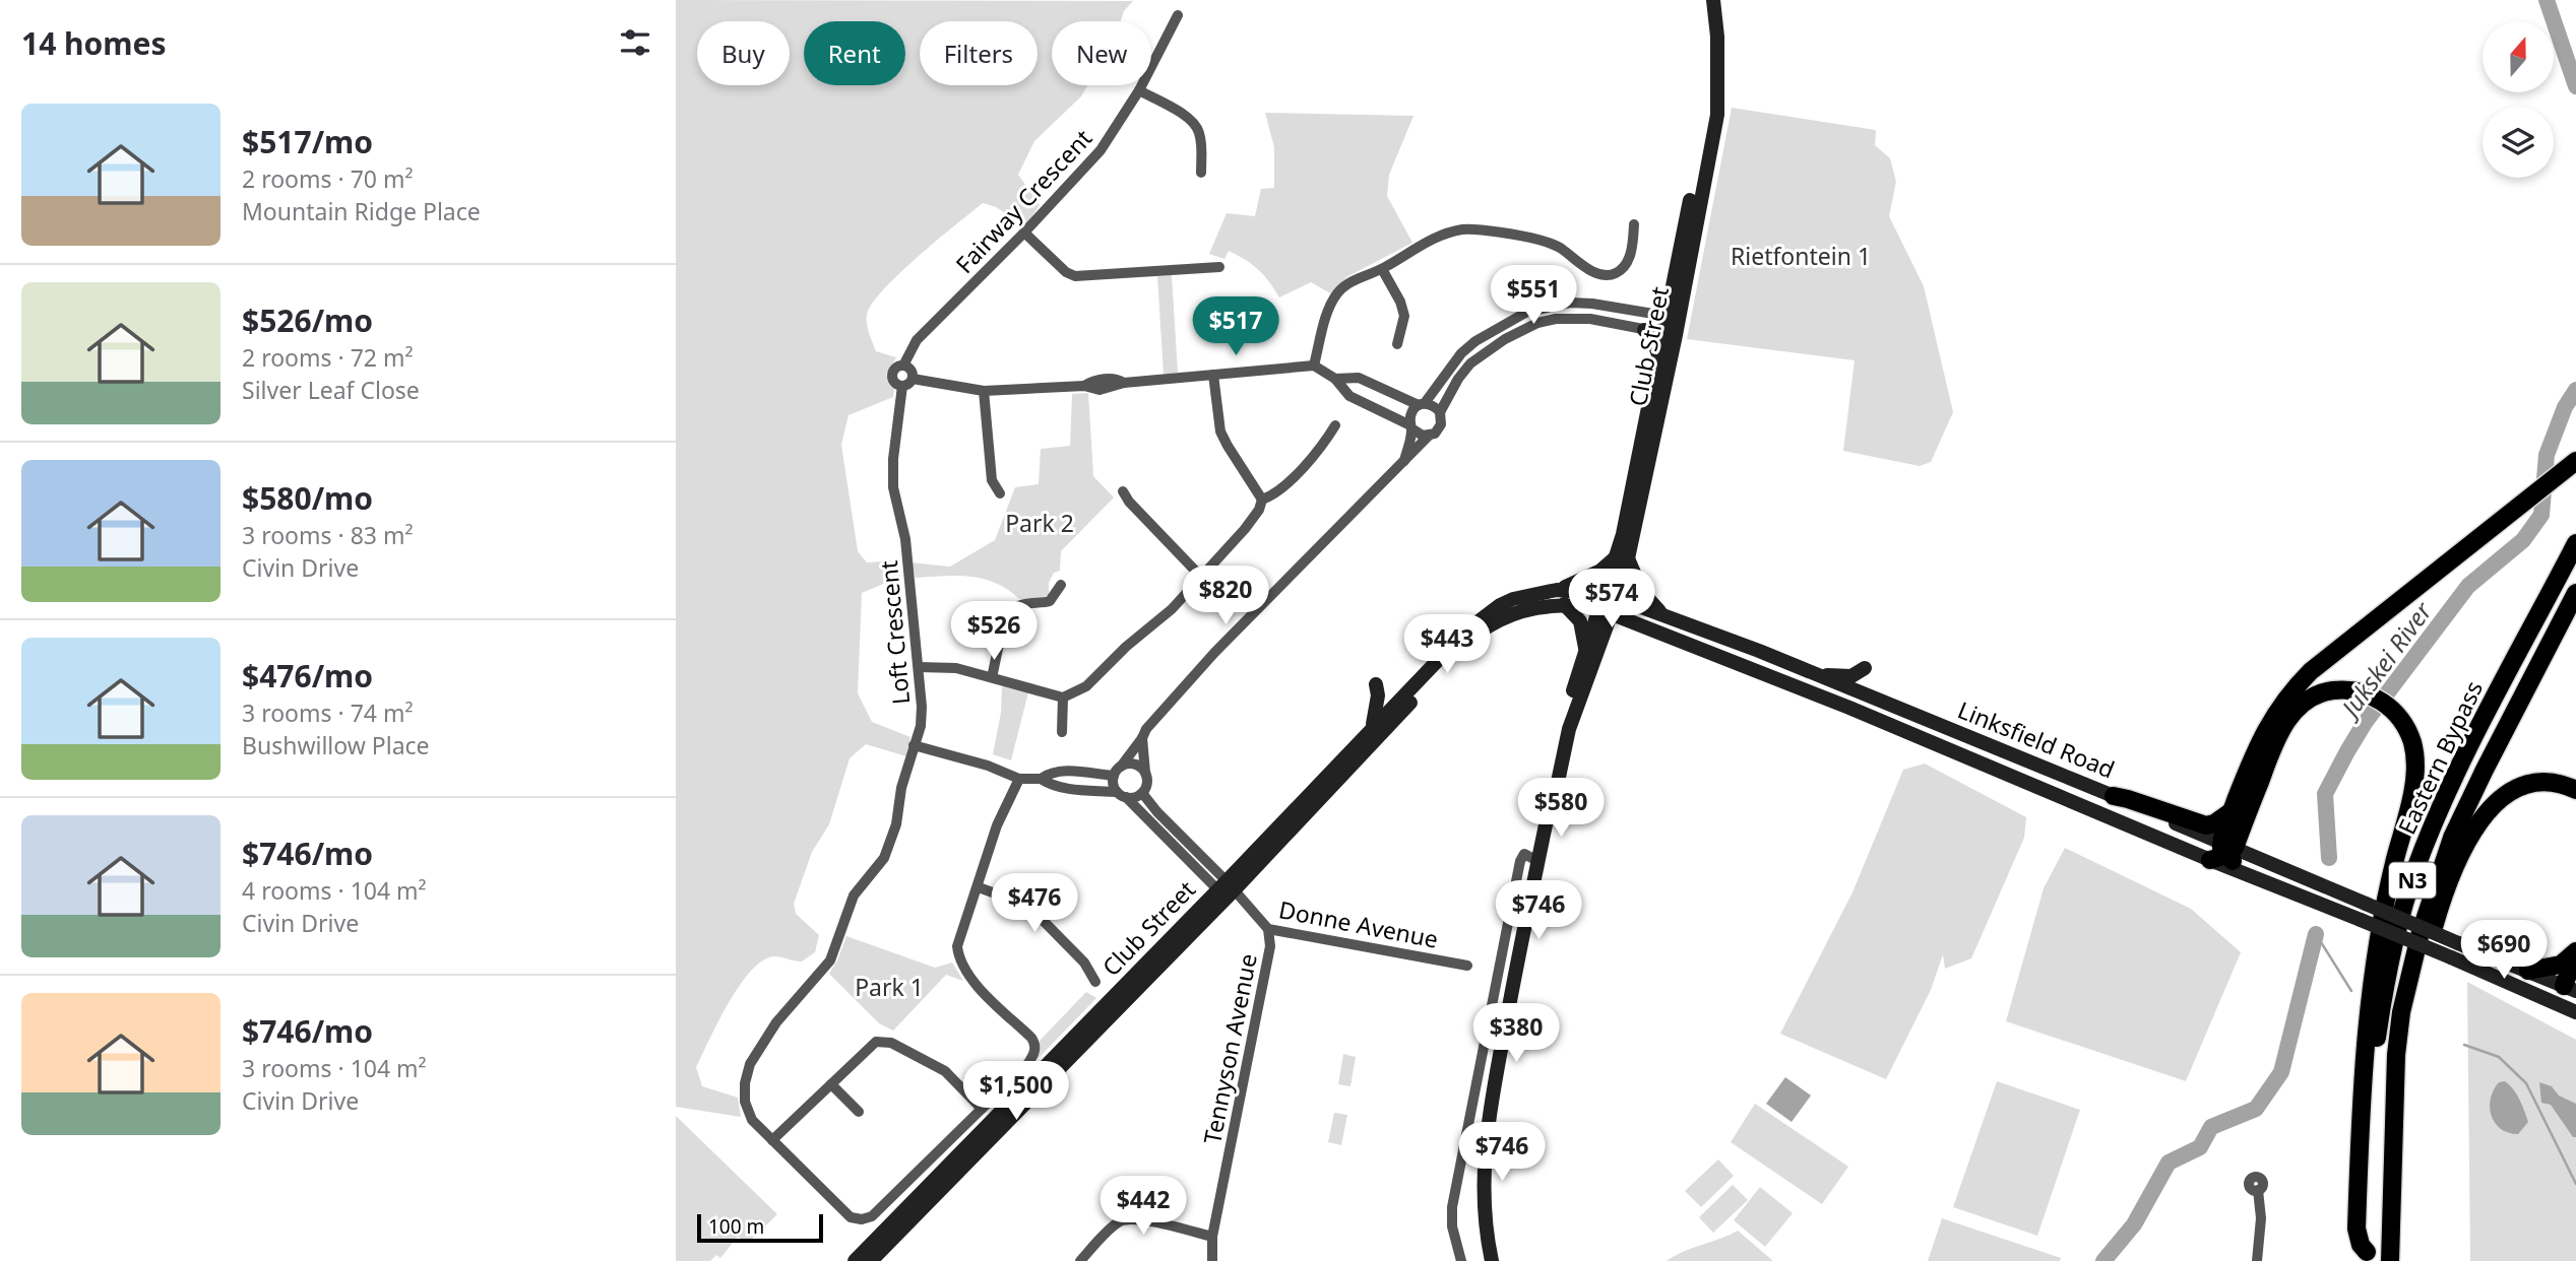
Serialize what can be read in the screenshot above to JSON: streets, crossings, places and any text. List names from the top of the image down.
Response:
{
  "streets": {
    "highway": ["Eastern Bypass", "N3"],
    "main road": ["Club Street", "Linksfield Road"],
    "street": [
      "Fairway Crescent",
      "Loft Crescent",
      "Donne Avenue",
      "Tennyson Avenue"
    ]
  },
  "crossings": [
    ["Fairway Crescent", "Loft Crescent"],
    ["Club Street", "Linksfield Road"],
    ["Club Street", "Donne Avenue"],
    ["Donne Avenue", "Tennyson Avenue"]
  ],
  "water": ["Jukskei River"],
  "parks": ["Rietfontein 1", "Park 2", "Park 1"],
  "scale_bar": "100 m",
  "north": "top",
  "page": {
    "heading": "14 homes",
    "chip": [
      "Buy",
      "Rent",
      "Filters",
      "New"
    ],
    "list": [
      {
        "name": "$517/mo",
        "note": "2 rooms · 70 m² · Mountain Ridge Place"
      },
      {
        "name": "$526/mo",
        "note": "2 rooms · 72 m² · Silver Leaf Close"
      },
      {
        "name": "$580/mo",
        "note": "3 rooms · 83 m² · Civin Drive"
      },
      {
        "name": "$476/mo",
        "note": "3 rooms · 74 m² · Bushwillow Place"
      },
      {
        "name": "$746/mo",
        "note": "4 rooms · 104 m² · Civin Drive"
      },
      {
        "name": "$746/mo",
        "note": "3 rooms · 104 m² · Civin Drive"
      }
    ],
    "price": [
      "$551",
      "$517",
      "$820",
      "$574",
      "$526",
      "$443",
      "$580",
      "$476",
      "$746",
      "$690",
      "$380",
      "$1,500",
      "$746",
      "$442"
    ],
    "scale": "100 m"
  }
}
